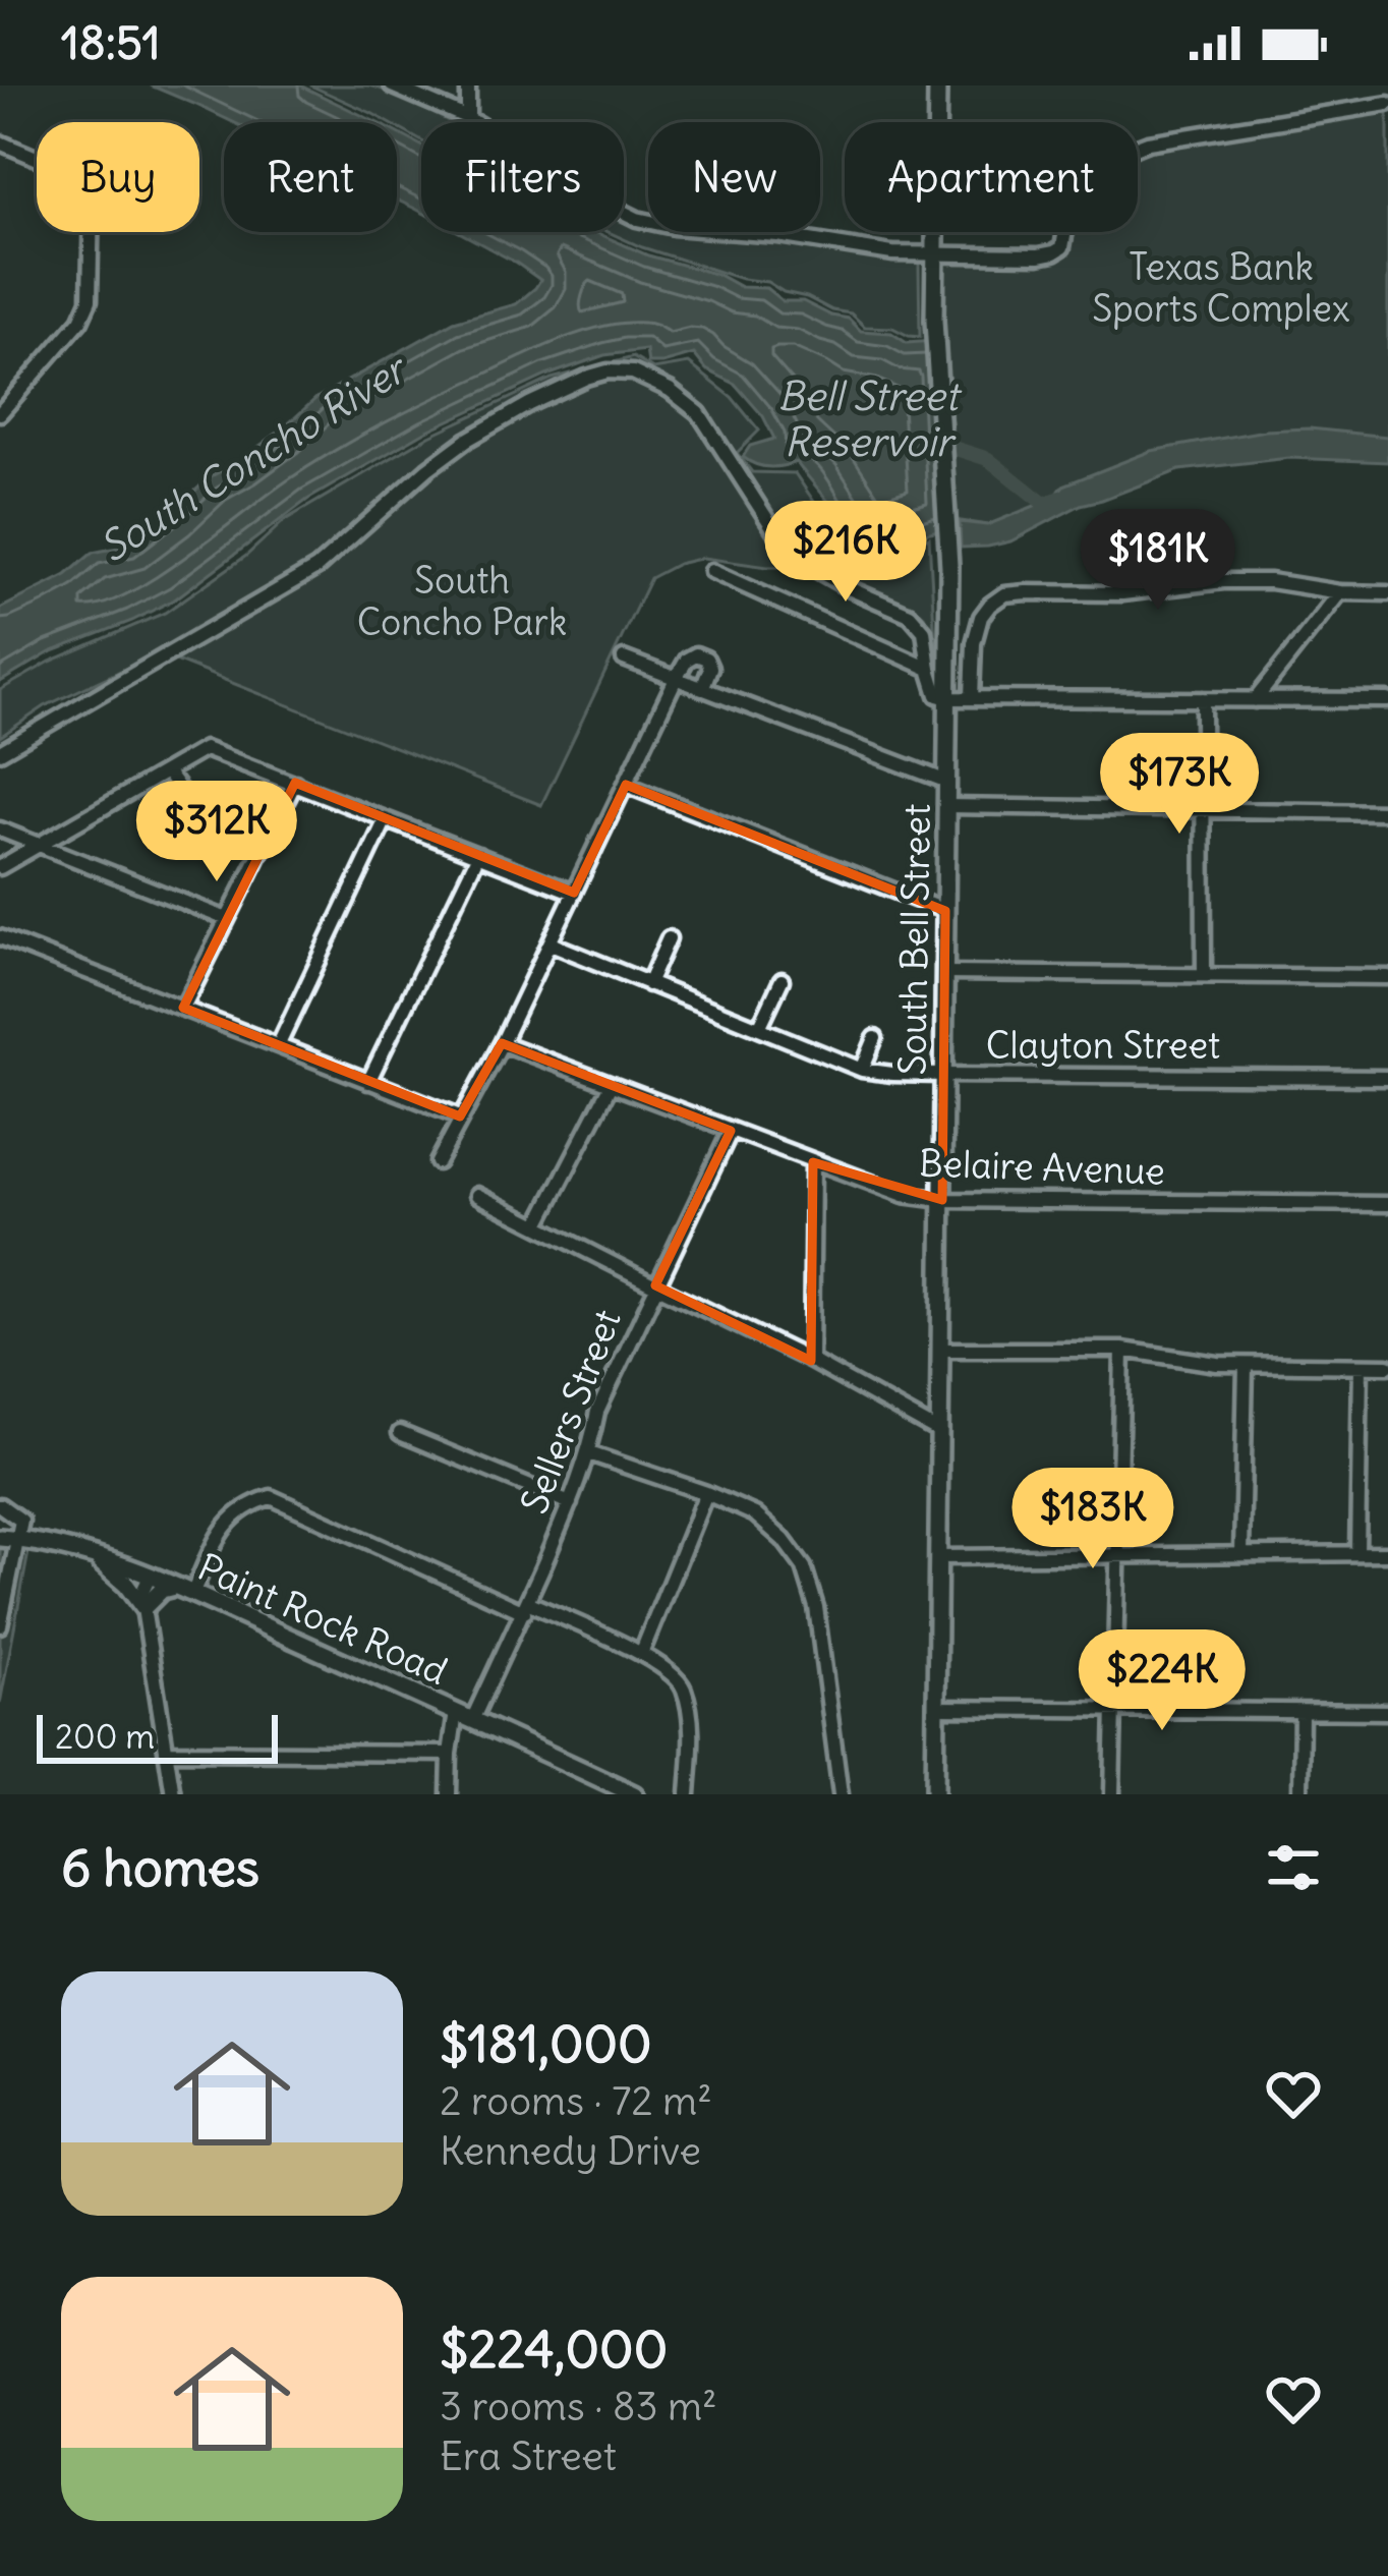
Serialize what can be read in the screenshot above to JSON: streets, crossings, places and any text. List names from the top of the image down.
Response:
{
  "streets": {
    "main road": ["South Bell Street", "Paint Rock Road"],
    "street": ["Clayton Street", "Belaire Avenue", "Sellers Street"]
  },
  "crossings": [
    ["South Bell Street", "Clayton Street"],
    ["South Bell Street", "Belaire Avenue"],
    ["Belaire Avenue", "Sellers Street"],
    ["Sellers Street", "Paint Rock Road"]
  ],
  "water": ["Bell Street Reservoir", "South Concho River"],
  "parks": ["Texas Bank Sports Complex", "South Concho Park"],
  "scale_bar": "200 m",
  "page": {
    "status": "18:51",
    "chip": [
      "Buy",
      "Rent",
      "Filters",
      "New",
      "Apartment"
    ],
    "price": [
      "$216K",
      "$181K",
      "$173K",
      "$312K",
      "$183K",
      "$224K"
    ],
    "scale": "200 m",
    "heading": "6 homes",
    "list": [
      {
        "name": "$181,000",
        "note": "2 rooms · 72 m² · Kennedy Drive"
      },
      {
        "name": "$224,000",
        "note": "3 rooms · 83 m² · Era Street"
      }
    ]
  }
}
